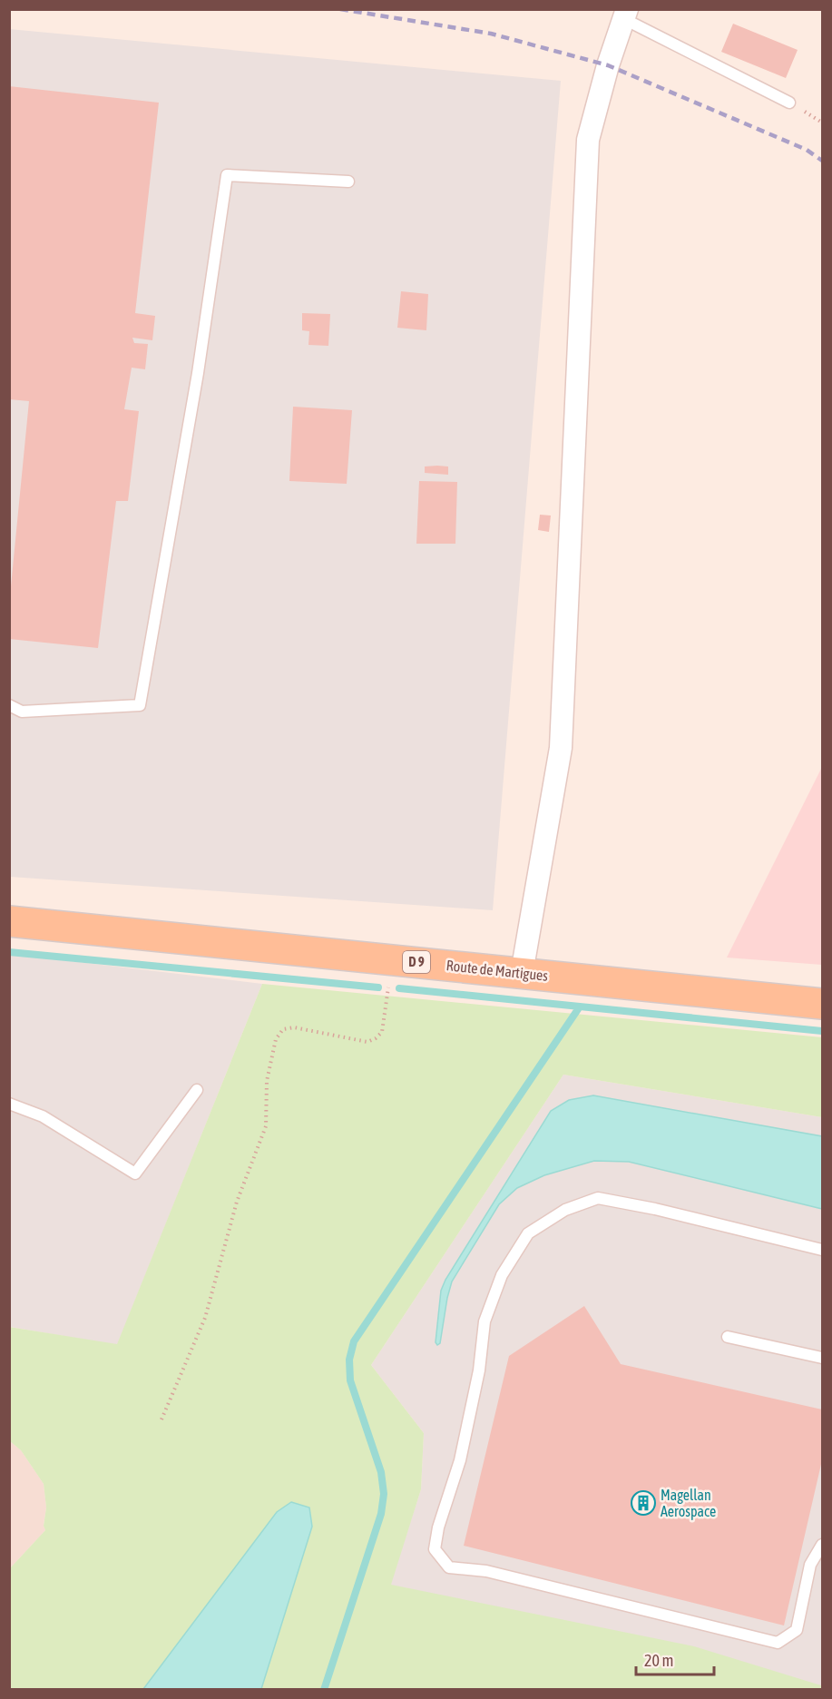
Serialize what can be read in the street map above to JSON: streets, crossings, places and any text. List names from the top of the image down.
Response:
{
  "streets": {
    "main road": ["D 9", "Route de Martigues"]
  },
  "places": {
    "building": ["Magellan Aerospace"]
  },
  "scale_bar": "20 m"
}
